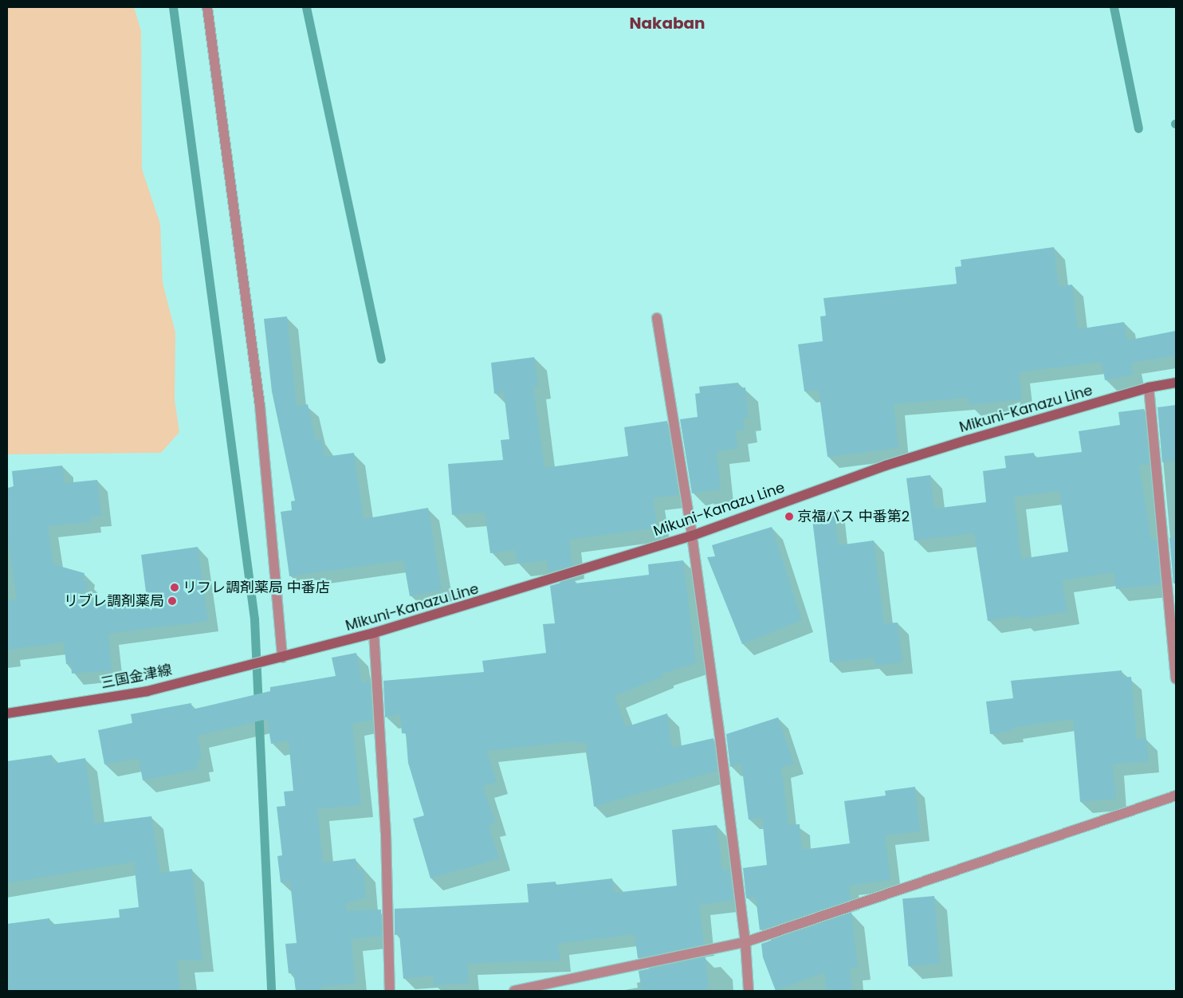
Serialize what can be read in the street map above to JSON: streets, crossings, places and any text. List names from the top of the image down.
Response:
{
  "streets": {
    "main road": ["Mikuni-Kanazu Line", "三国金津線"]
  },
  "crossings": [
    ["Mikuni-Kanazu Line", "三国金津線"]
  ],
  "districts": ["Nakaban"],
  "places": ["京福バス 中番第2", "リフレ調剤薬局 中番店", "リブレ調剤薬局"]
}
